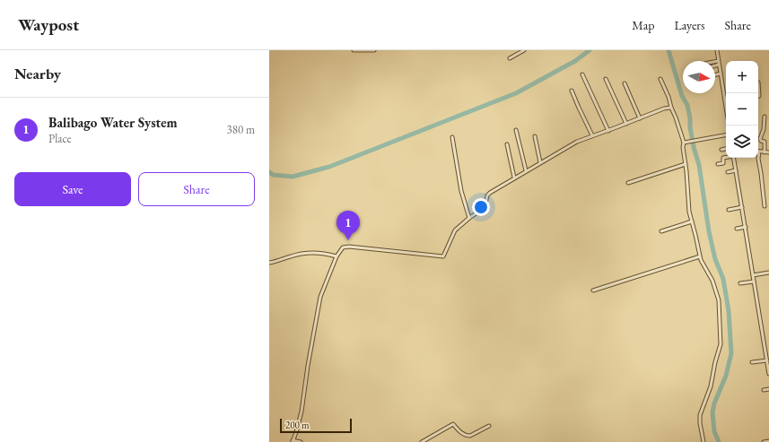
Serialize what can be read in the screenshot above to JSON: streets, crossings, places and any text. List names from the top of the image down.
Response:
{
  "scale_bar": "200 m",
  "north": "right",
  "page": {
    "header": "Waypost",
    "nav": ["Map", "Layers", "Share"],
    "heading": "Nearby",
    "map_buttons": ["+", "−"],
    "list": [
      {
        "mark": "1",
        "name": "Balibago Water System",
        "note": "Place",
        "value": "380 m"
      }
    ],
    "buttons": ["Save", "Share"],
    "pins": "1",
    "scale": "200 m"
  }
}
